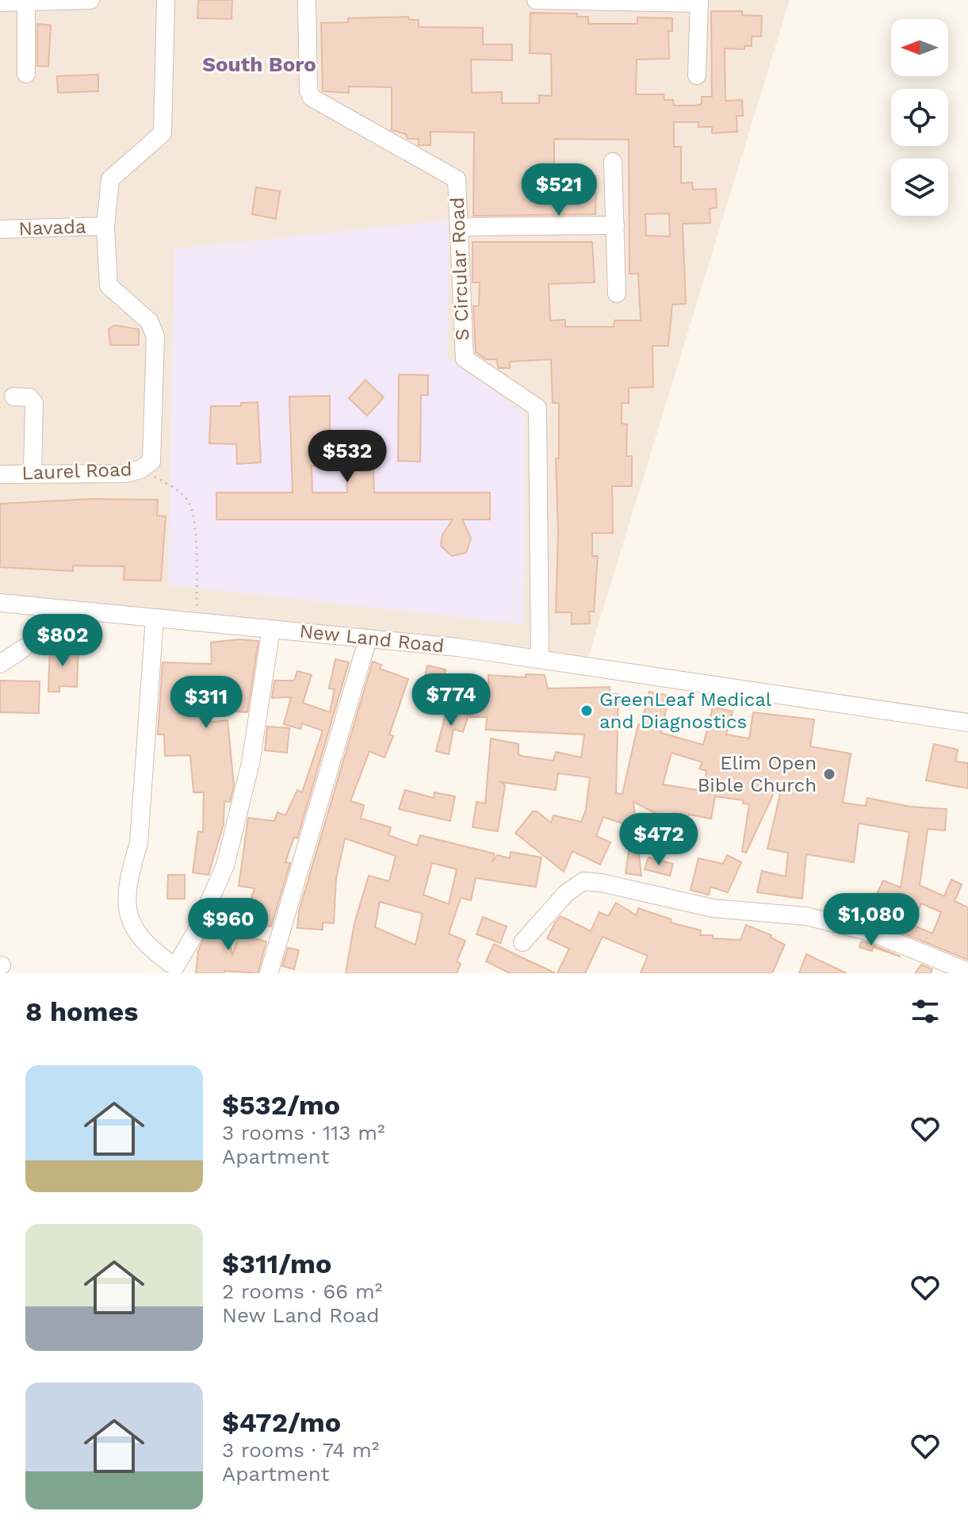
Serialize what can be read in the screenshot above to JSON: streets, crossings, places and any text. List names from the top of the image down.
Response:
{
  "streets": {
    "street": [
      "Navada",
      "S Circular Road",
      "Laurel Road",
      "New Land Road"
    ]
  },
  "crossings": [
    ["S Circular Road", "New Land Road"]
  ],
  "districts": ["South Boro"],
  "places": ["GreenLeaf Medical and Diagnostics", "Elim Open Bible Church"],
  "north": "left",
  "page": {
    "price": [
      "$521",
      "$532",
      "$802",
      "$774",
      "$311",
      "$472",
      "$1,080",
      "$960"
    ],
    "heading": "8 homes",
    "list": [
      {
        "name": "$532/mo",
        "note": "3 rooms · 113 m² · Apartment"
      },
      {
        "name": "$311/mo",
        "note": "2 rooms · 66 m² · New Land Road"
      },
      {
        "name": "$472/mo",
        "note": "3 rooms · 74 m² · Apartment"
      }
    ]
  }
}
